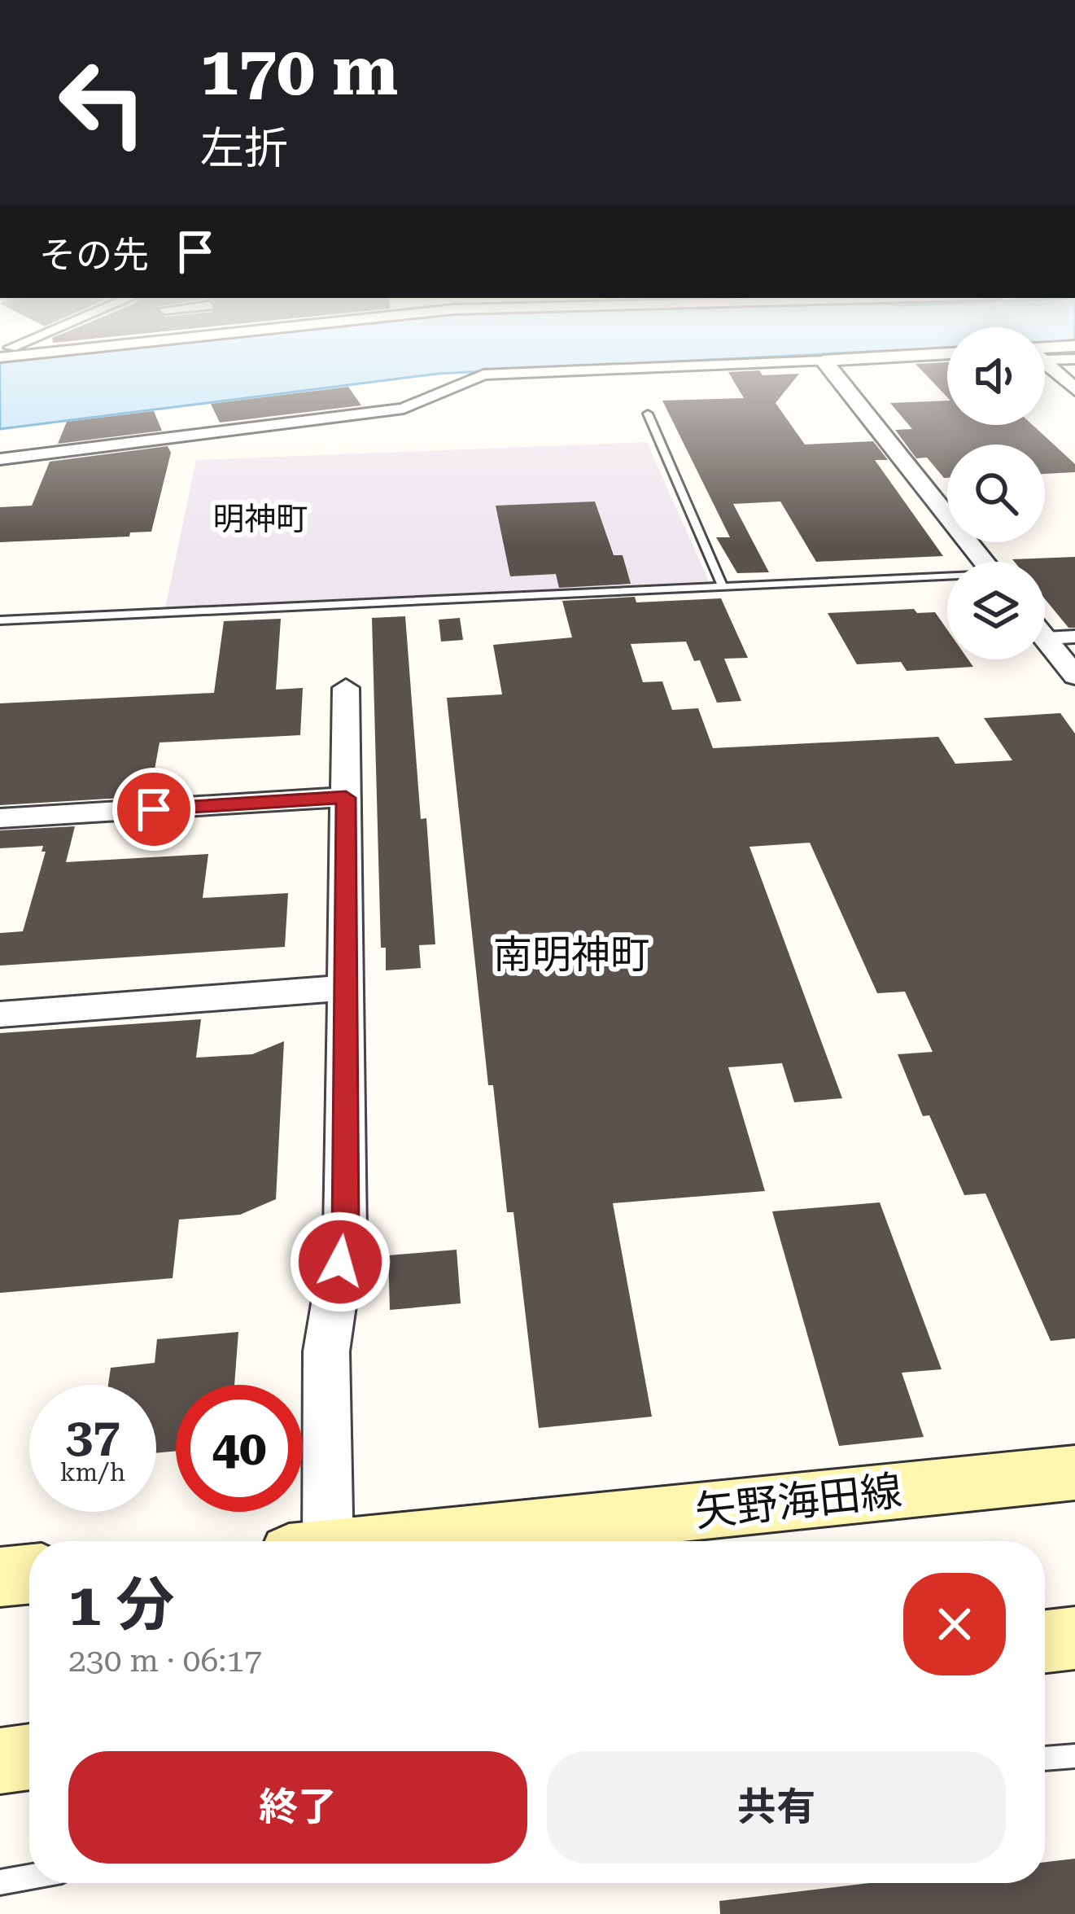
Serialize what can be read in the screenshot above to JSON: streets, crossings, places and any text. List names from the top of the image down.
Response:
{
  "streets": {
    "main road": ["矢野海田線"]
  },
  "districts": ["明神町", "南明神町"],
  "page": {
    "turn": ["170 m", "左折"],
    "then": "その先",
    "speed": "37 km/h",
    "limit": "40",
    "heading": ["1 分", "230 m · 06:17"],
    "buttons": ["終了", "共有"]
  }
}
